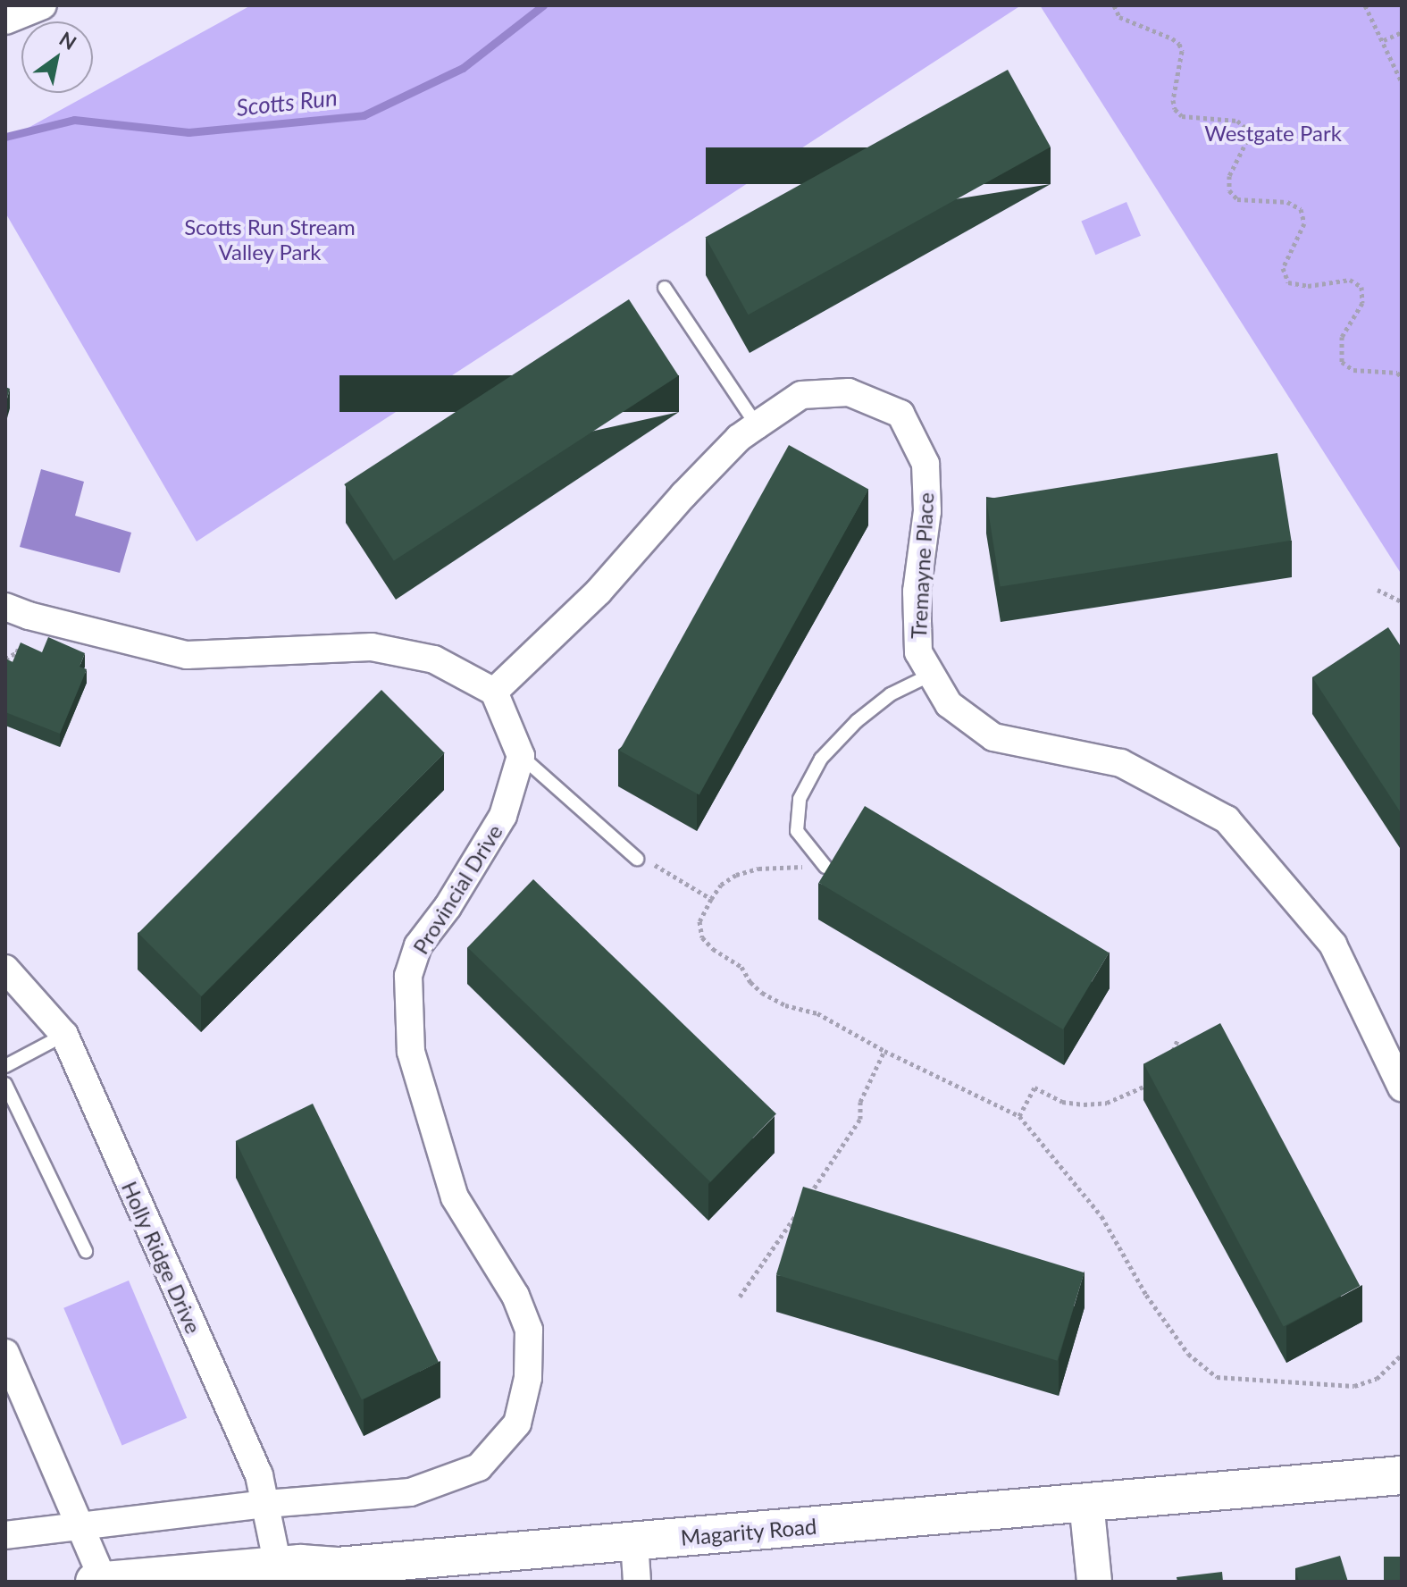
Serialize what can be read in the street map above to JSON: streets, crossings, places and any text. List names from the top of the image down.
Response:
{
  "streets": {
    "main road": ["Magarity Road"],
    "street": ["Tremayne Place", "Provincial Drive", "Holly Ridge Drive"]
  },
  "crossings": [
    ["Provincial Drive", "Holly Ridge Drive"],
    ["Holly Ridge Drive", "Magarity Road"]
  ],
  "water": ["Scotts Run"],
  "parks": ["Westgate Park", "Scotts Run Stream Valley Park"],
  "north": "top right"
}
